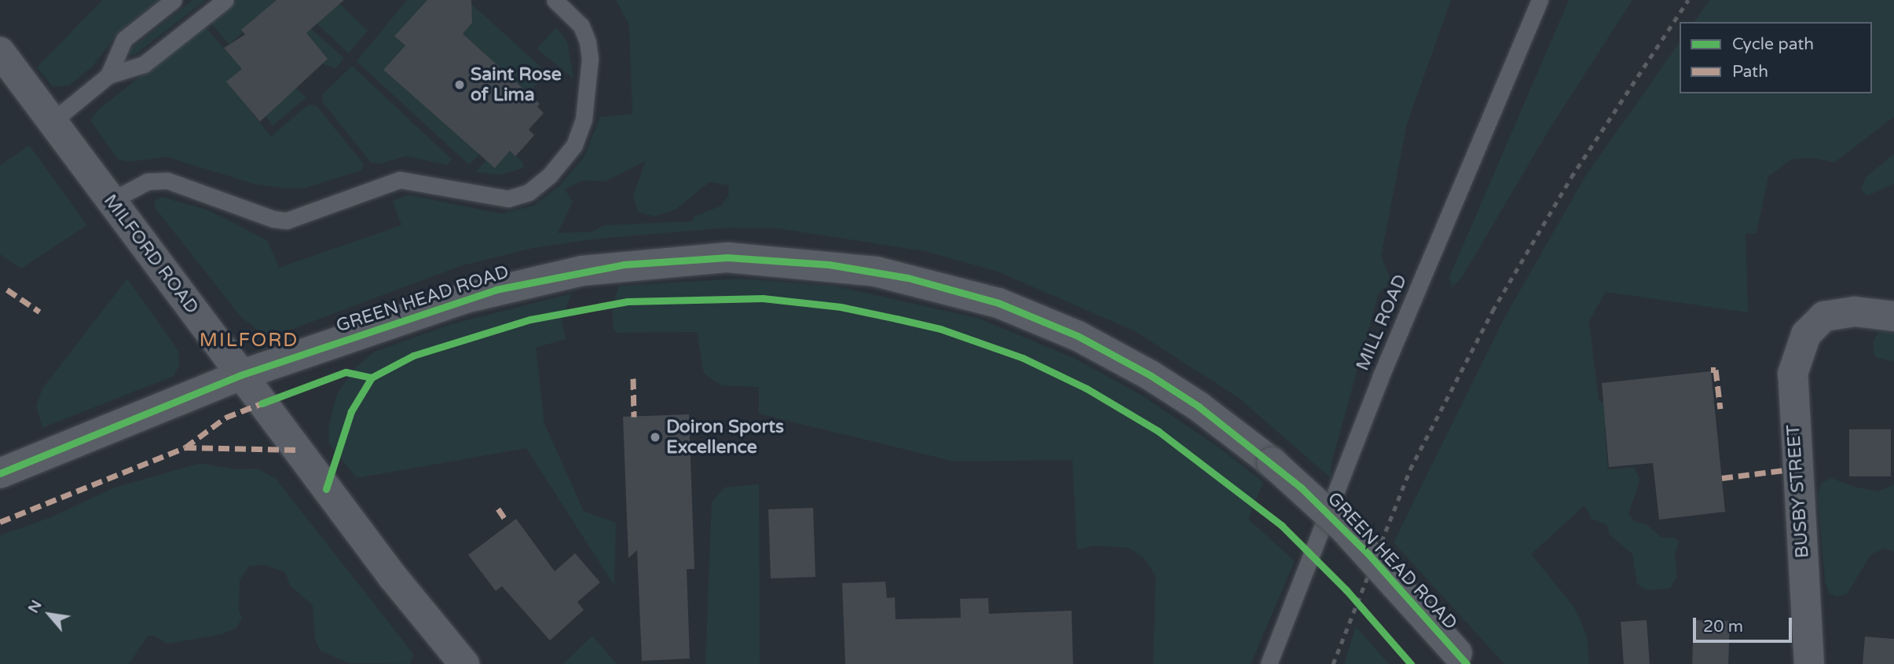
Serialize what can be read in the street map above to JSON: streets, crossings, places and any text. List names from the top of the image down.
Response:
{
  "streets": {
    "street": ["MILFORD ROAD", "GREEN HEAD ROAD", "BUSBY STREET"],
    "lane": ["MILL ROAD"]
  },
  "crossings": [
    ["MILFORD ROAD", "GREEN HEAD ROAD"]
  ],
  "districts": ["MILFORD"],
  "places": ["Saint Rose of Lima", "Doiron Sports Excellence"],
  "legend": ["Cycle path", "Path"],
  "scale_bar": "20 m",
  "north": "top left"
}
